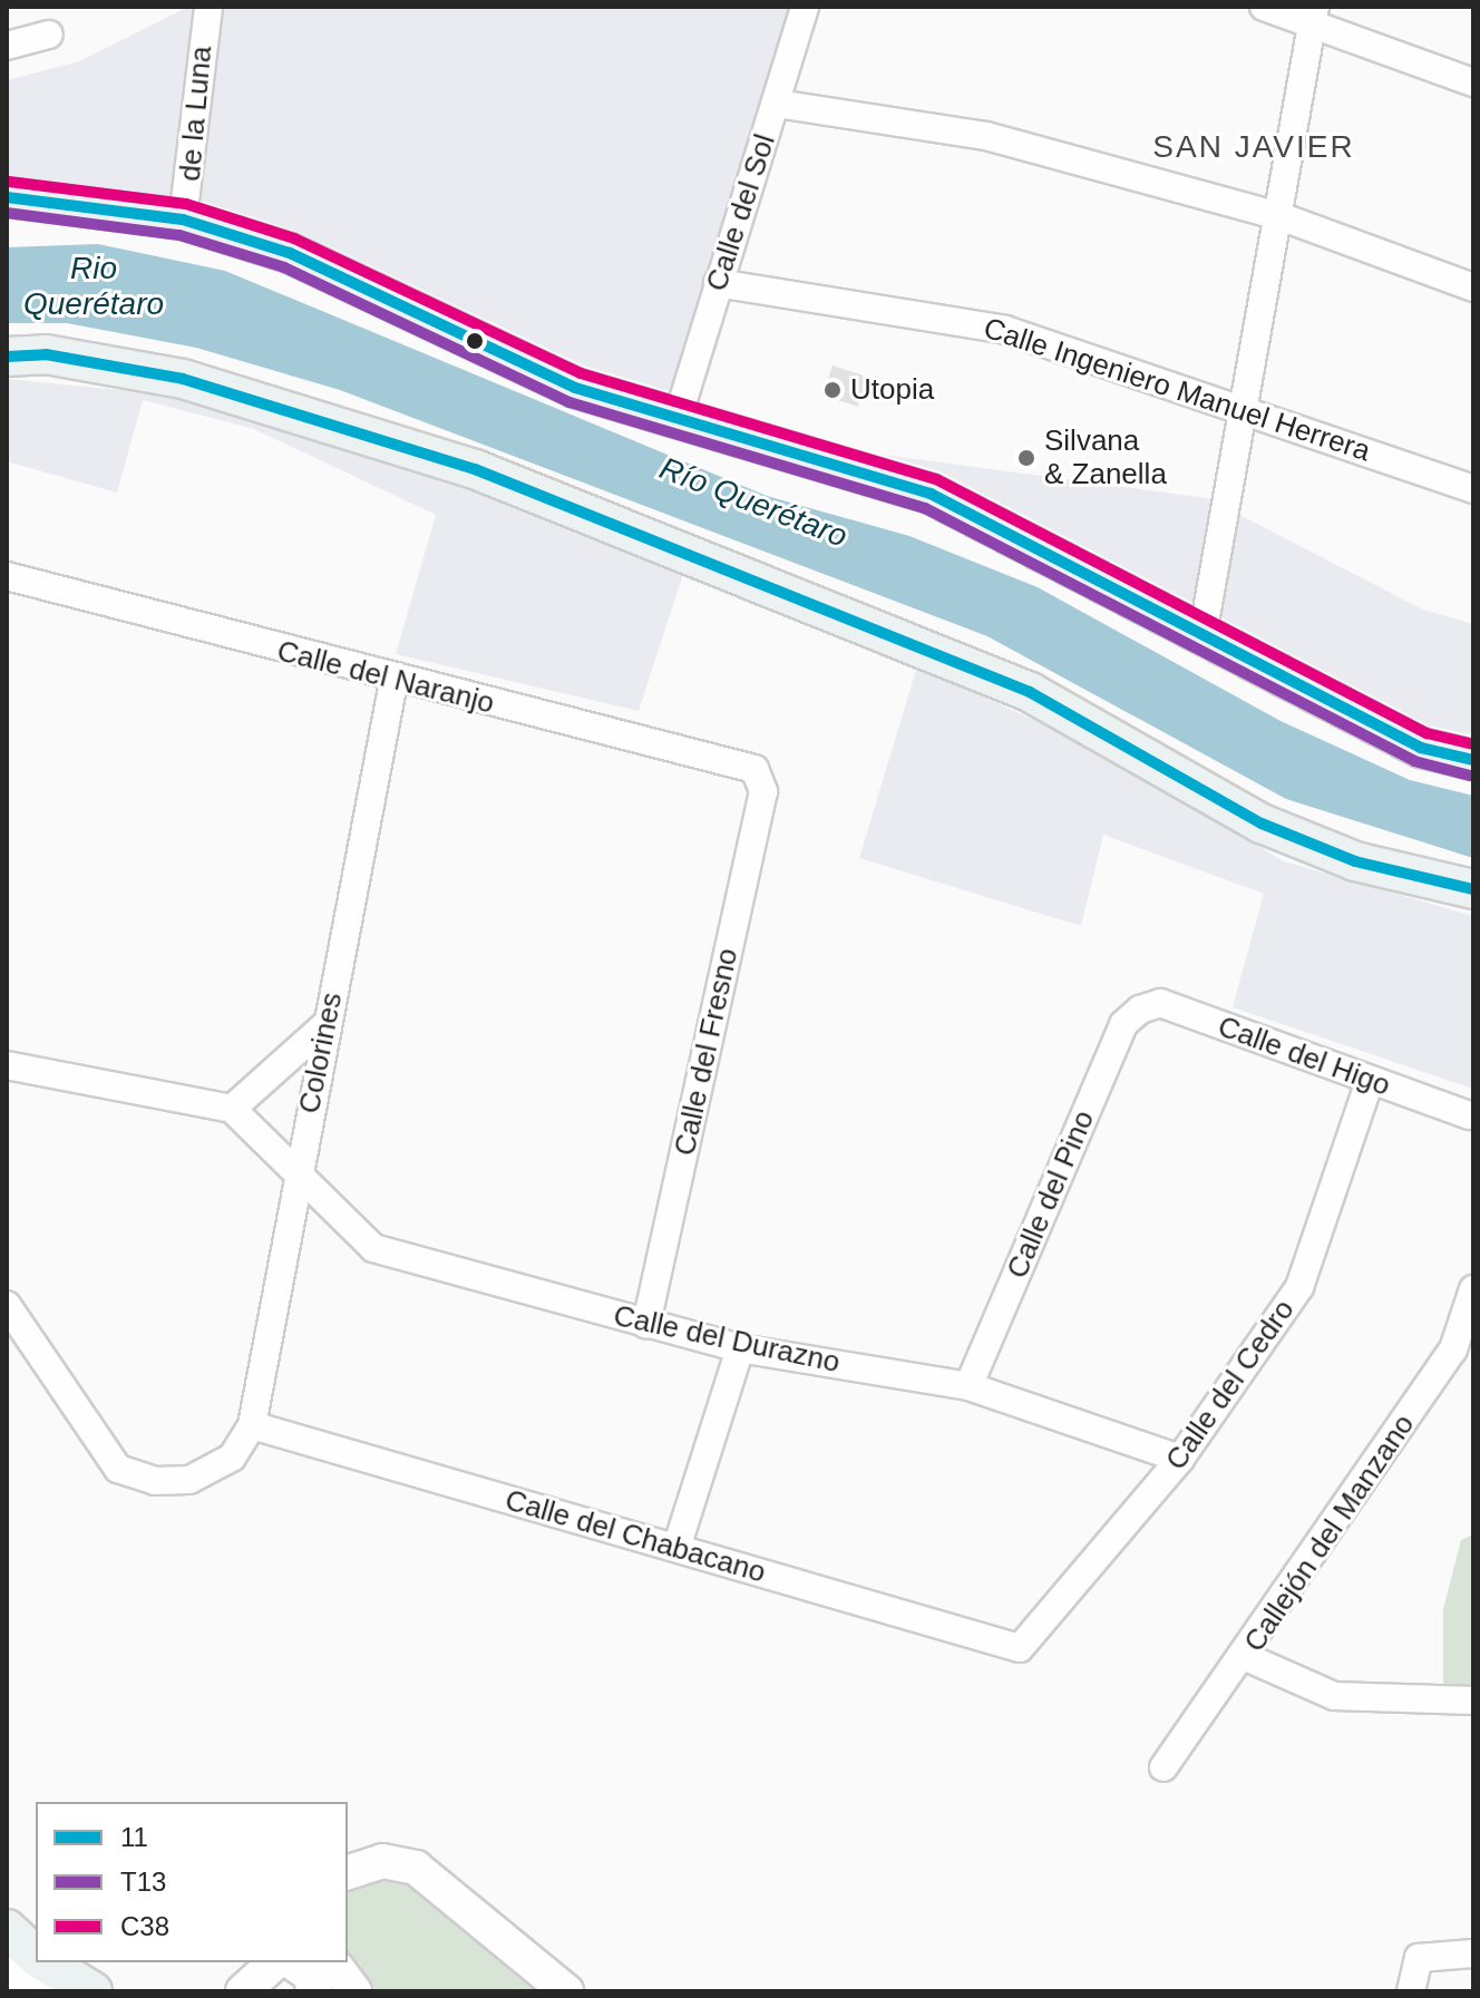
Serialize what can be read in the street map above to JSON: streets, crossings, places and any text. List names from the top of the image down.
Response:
{
  "streets": {
    "street": [
      "de la Luna",
      "Calle del Sol",
      "Calle Ingeniero Manuel Herrera",
      "Calle del Naranjo",
      "Calle del Fresno",
      "Colorines",
      "Calle del Higo",
      "Calle del Pino",
      "Calle del Durazno",
      "Calle del Cedro",
      "Callejón del Manzano",
      "Calle del Chabacano"
    ]
  },
  "crossings": [
    ["Calle del Sol", "Calle Ingeniero Manuel Herrera"],
    ["Calle del Naranjo", "Calle del Fresno"],
    ["Calle del Naranjo", "Colorines"],
    ["Calle del Fresno", "Calle del Durazno"],
    ["Colorines", "Calle del Durazno"],
    ["Colorines", "Calle del Chabacano"],
    ["Calle del Higo", "Calle del Pino"],
    ["Calle del Higo", "Calle del Cedro"],
    ["Calle del Pino", "Calle del Durazno"],
    ["Calle del Durazno", "Calle del Cedro"],
    ["Calle del Cedro", "Calle del Chabacano"]
  ],
  "districts": ["SAN JAVIER"],
  "water": ["Rio Querétaro", "Río Querétaro"],
  "places": ["Utopia", "Silvana & Zanella"],
  "lines": ["transit line C38", "transit line 11", "transit line T13"],
  "legend": ["11", "T13", "C38"]
}
